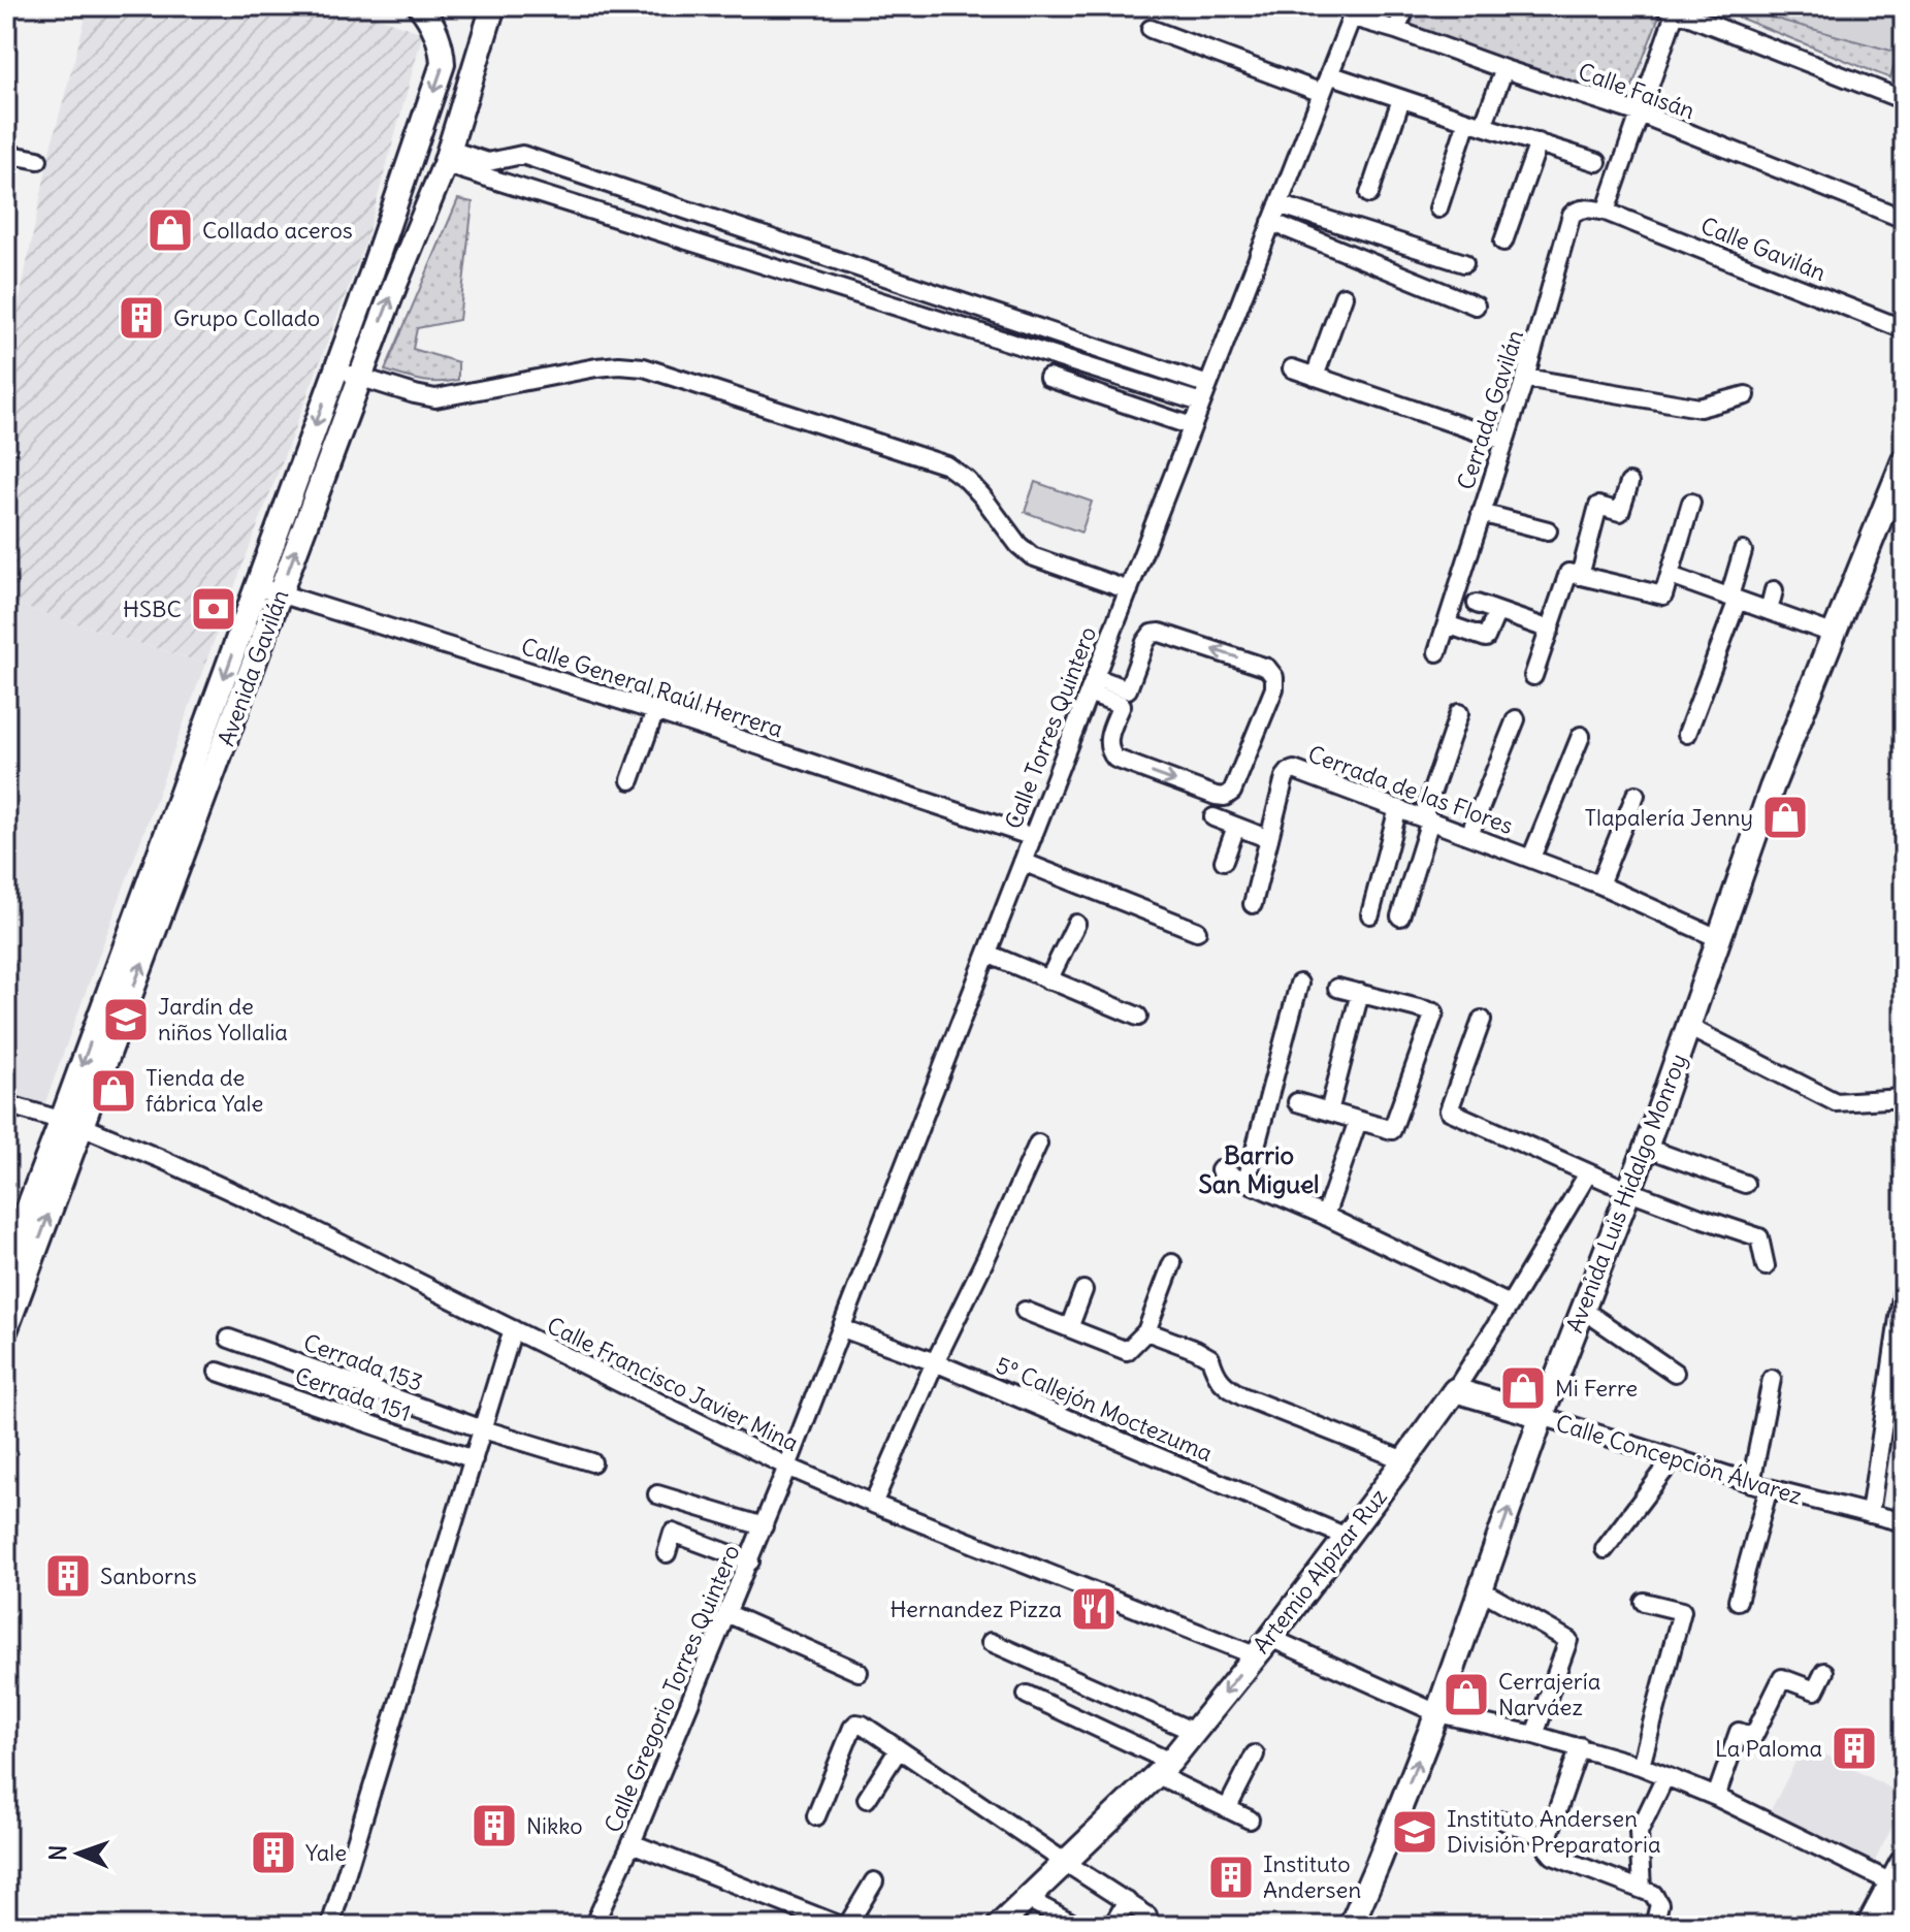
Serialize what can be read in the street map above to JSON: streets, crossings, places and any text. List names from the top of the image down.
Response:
{
  "streets": {
    "main road": [
      "Avenida Gavilán",
      "Avenida Luis Hidalgo Monroy",
      "Calle Concepción Álvarez",
      "Artemio Alpizar Ruz"
    ],
    "street": [
      "Calle Faisán",
      "Calle Gavilán",
      "Cerrada Gavilán",
      "Calle General Raúl Herrera",
      "Calle Torres Quintero",
      "Cerrada de las Flores",
      "Cerrada 153",
      "Calle Francisco Javier Mina",
      "Cerrada 151",
      "5º Callejón Moctezuma",
      "Calle Gregorio Torres Quintero"
    ]
  },
  "crossings": [
    ["Calle Faisán", "Calle Torres Quintero"],
    ["Calle Gavilán", "Cerrada Gavilán"],
    ["Avenida Gavilán", "Calle General Raúl Herrera"],
    ["Avenida Gavilán", "Calle Francisco Javier Mina"],
    ["Calle General Raúl Herrera", "Calle Torres Quintero"],
    ["Calle Torres Quintero", "Calle Francisco Javier Mina"],
    ["Calle Torres Quintero", "5º Callejón Moctezuma"],
    ["Calle Torres Quintero", "Calle Gregorio Torres Quintero"],
    ["Cerrada de las Flores", "Avenida Luis Hidalgo Monroy"],
    ["Avenida Luis Hidalgo Monroy", "Calle Francisco Javier Mina"],
    ["Avenida Luis Hidalgo Monroy", "Calle Concepción Álvarez"],
    ["Calle Francisco Javier Mina", "Artemio Alpizar Ruz"],
    ["Calle Francisco Javier Mina", "Calle Gregorio Torres Quintero"],
    ["5º Callejón Moctezuma", "Artemio Alpizar Ruz"],
    ["Calle Concepción Álvarez", "Artemio Alpizar Ruz"]
  ],
  "districts": ["Barrio San Miguel"],
  "places": {
    "shop": [
      "Collado aceros",
      "Tlapalería Jenny",
      "Tienda de fábrica Yale",
      "Mi Ferre",
      "Cerrajería Narváez"
    ],
    "building": [
      "Grupo Collado",
      "Sanborns",
      "La Paloma",
      "Nikko",
      "Yale",
      "Instituto Andersen"
    ],
    "bank": ["HSBC"],
    "school or university": ["Jardín de niños Yollalia", "Instituto Andersen División Preparatoria"],
    "restaurant": ["Hernandez Pizza"]
  },
  "north": "left"
}
